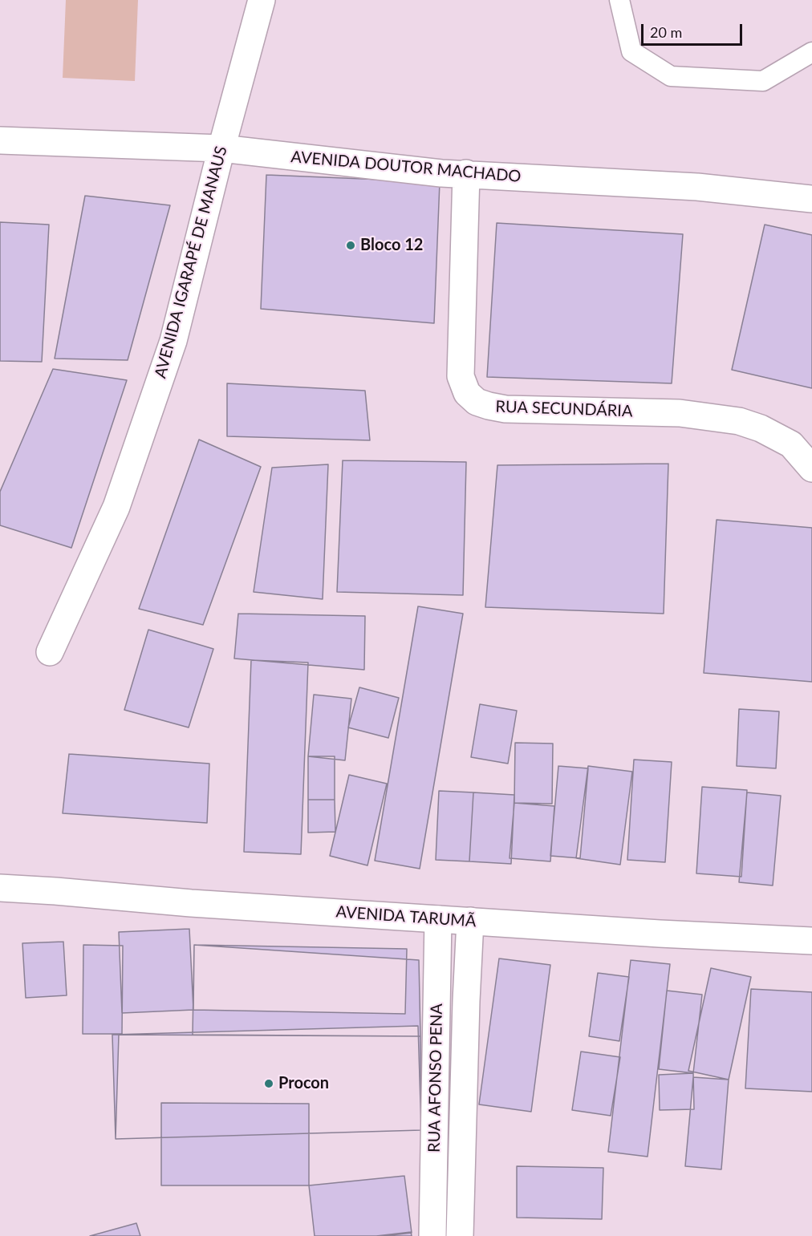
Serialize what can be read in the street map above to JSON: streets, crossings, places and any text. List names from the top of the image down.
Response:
{
  "streets": {
    "street": [
      "AVENIDA DOUTOR MACHADO",
      "AVENIDA IGARAPÉ DE MANAUS",
      "RUA SECUNDÁRIA",
      "AVENIDA TARUMÃ",
      "RUA AFONSO PENA"
    ]
  },
  "crossings": [
    ["AVENIDA DOUTOR MACHADO", "AVENIDA IGARAPÉ DE MANAUS"],
    ["AVENIDA DOUTOR MACHADO", "RUA SECUNDÁRIA"],
    ["AVENIDA TARUMÃ", "RUA AFONSO PENA"]
  ],
  "places": ["Bloco 12", "Procon"],
  "scale_bar": "20 m"
}
